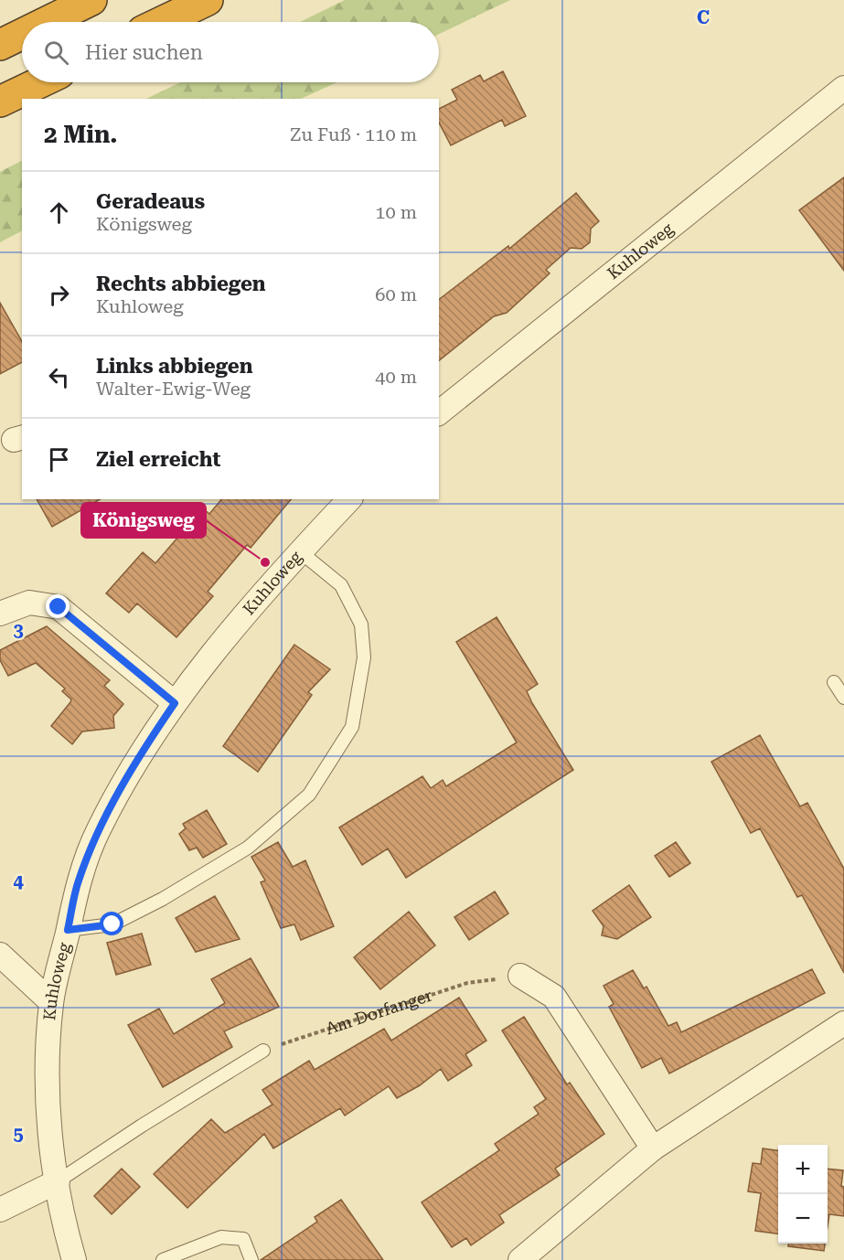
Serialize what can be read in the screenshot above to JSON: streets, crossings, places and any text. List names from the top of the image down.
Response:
{
  "streets": {
    "street": ["Kuhloweg"],
    "path": ["Am Dorfanger"]
  },
  "places": ["Königsweg"],
  "page": {
    "search": "Hier suchen",
    "heading": ["2 Min.", "Zu Fuß · 110 m"],
    "list": [
      ["Geradeaus", "Königsweg", "10 m"],
      ["Rechts abbiegen", "Kuhloweg", "60 m"],
      ["Links abbiegen", "Walter-Ewig-Weg", "40 m"],
      "Ziel erreicht"
    ],
    "map_buttons": ["+", "−"]
  },
  "grid": {
    "columns": ["C"],
    "rows": ["3", "4", "5"]
  }
}
